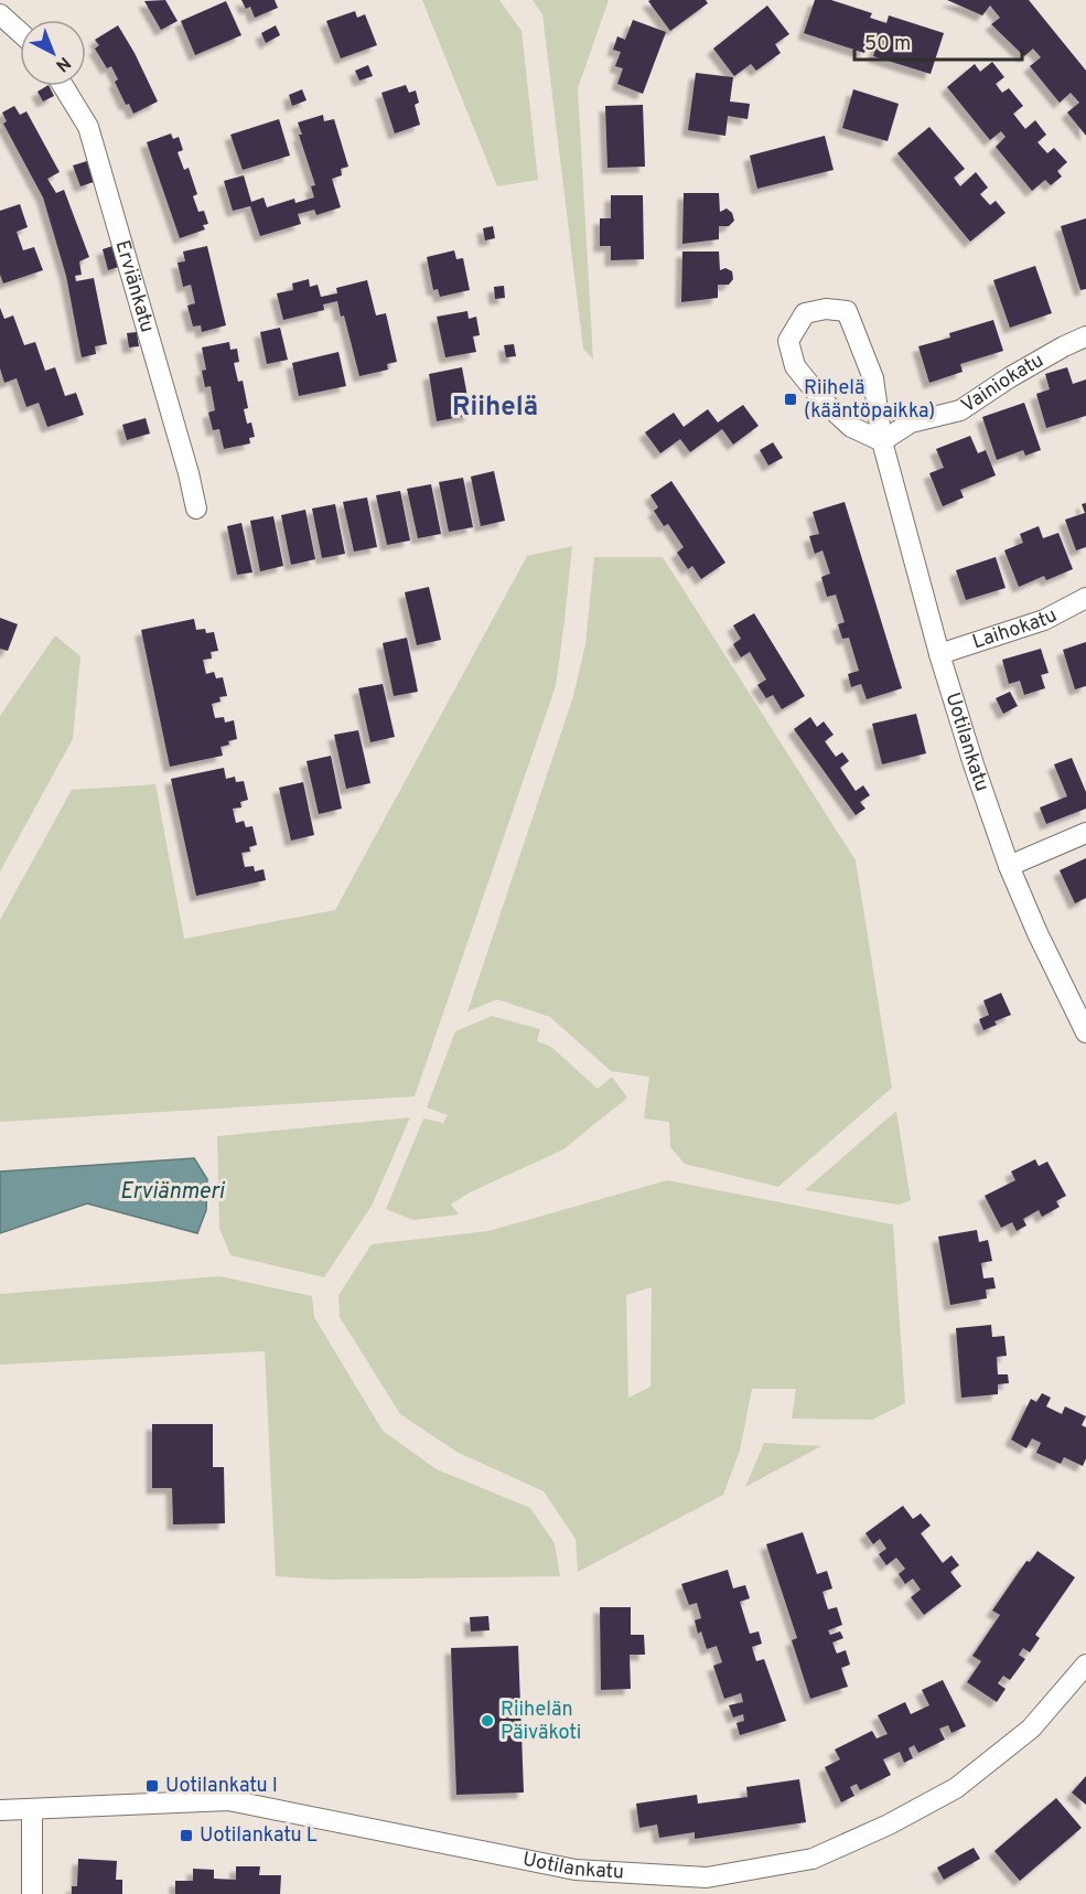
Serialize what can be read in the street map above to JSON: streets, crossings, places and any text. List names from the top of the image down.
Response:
{
  "streets": {
    "street": [
      "Erviänkatu",
      "Vainiokatu",
      "Laihokatu",
      "Uotilankatu"
    ]
  },
  "crossings": [
    ["Vainiokatu", "Uotilankatu"],
    ["Laihokatu", "Uotilankatu"]
  ],
  "districts": ["Riihelä"],
  "water": ["Erviänmeri"],
  "places": {
    "transit": ["Riihelä (kääntöpaikka)", "Uotilankatu I", "Uotilankatu L"],
    "other": ["Riihelän Päiväkoti"]
  },
  "scale_bar": "50 m",
  "north": "bottom right"
}
